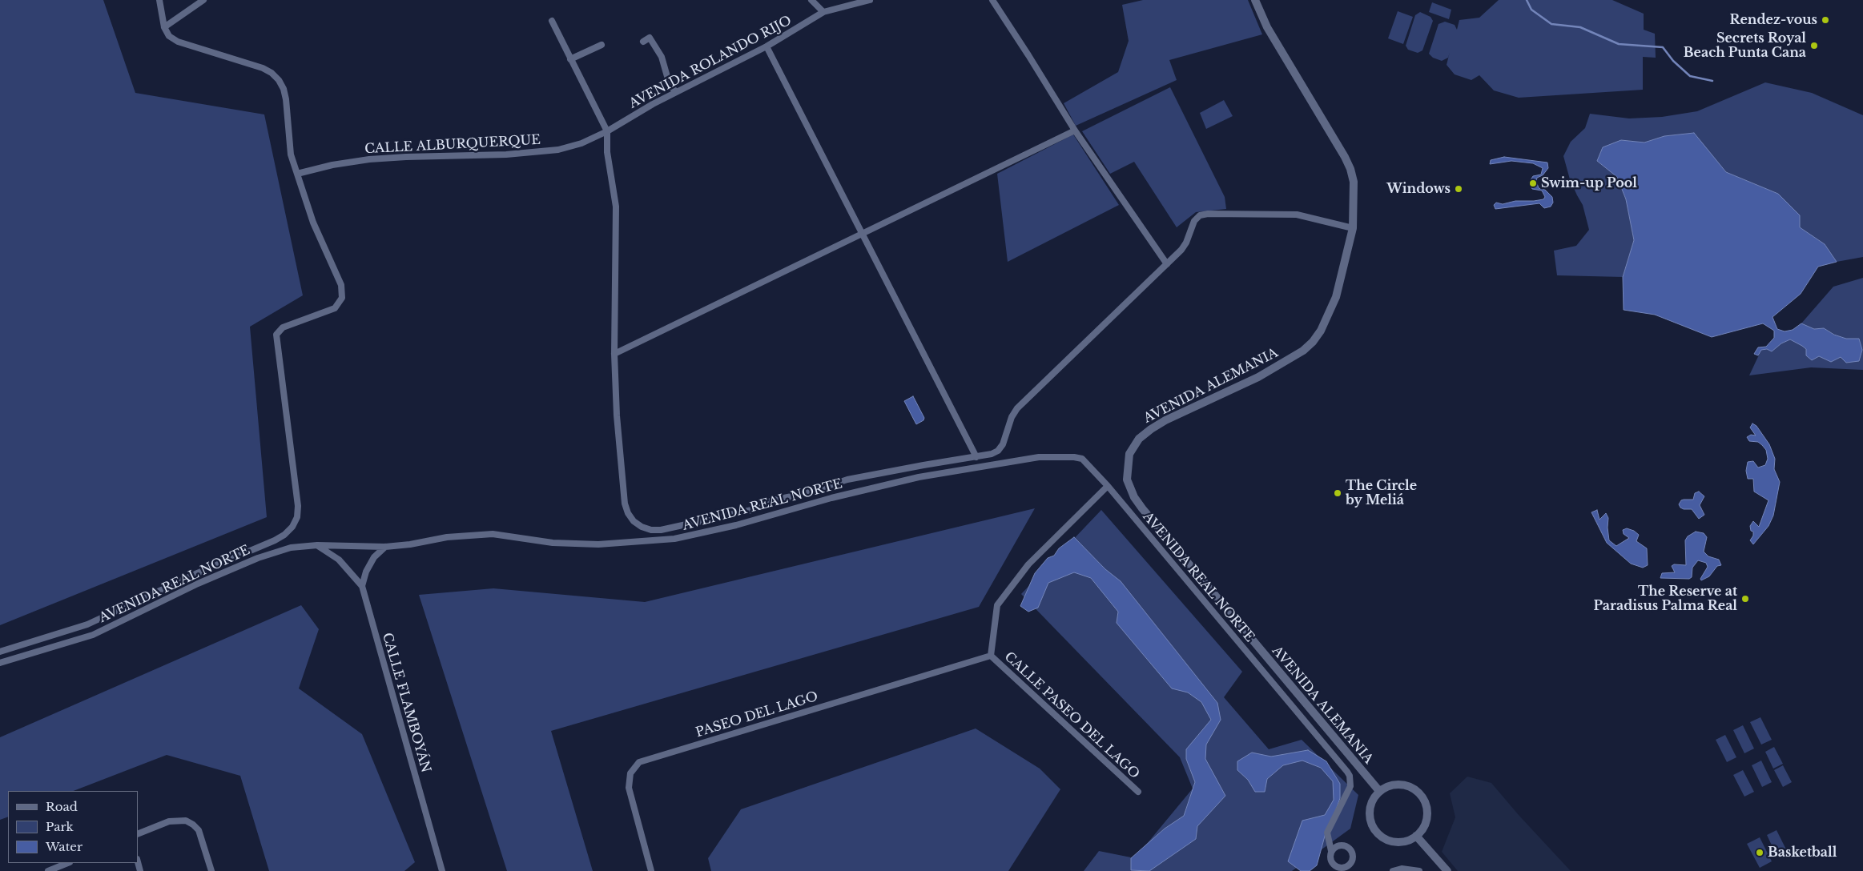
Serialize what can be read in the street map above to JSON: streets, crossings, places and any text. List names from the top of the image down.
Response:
{
  "streets": {
    "street": [
      "AVENIDA ROLANDO RIJO",
      "CALLE ALBURQUERQUE",
      "AVENIDA ALEMANIA",
      "AVENIDA REAL NORTE",
      "CALLE FLAMBOYÁN",
      "PASEO DEL LAGO",
      "CALLE PASEO DEL LAGO"
    ]
  },
  "crossings": [
    ["AVENIDA ROLANDO RIJO", "CALLE ALBURQUERQUE"],
    ["PASEO DEL LAGO", "CALLE PASEO DEL LAGO"]
  ],
  "places": [
    "Rendez-vous",
    "Secrets Royal Beach Punta Cana",
    "Swim-up Pool",
    "Windows",
    "The Circle by Meliá",
    "The Reserve at Paradisus Palma Real",
    "Basketball"
  ],
  "legend": ["Road", "Park", "Water"]
}
